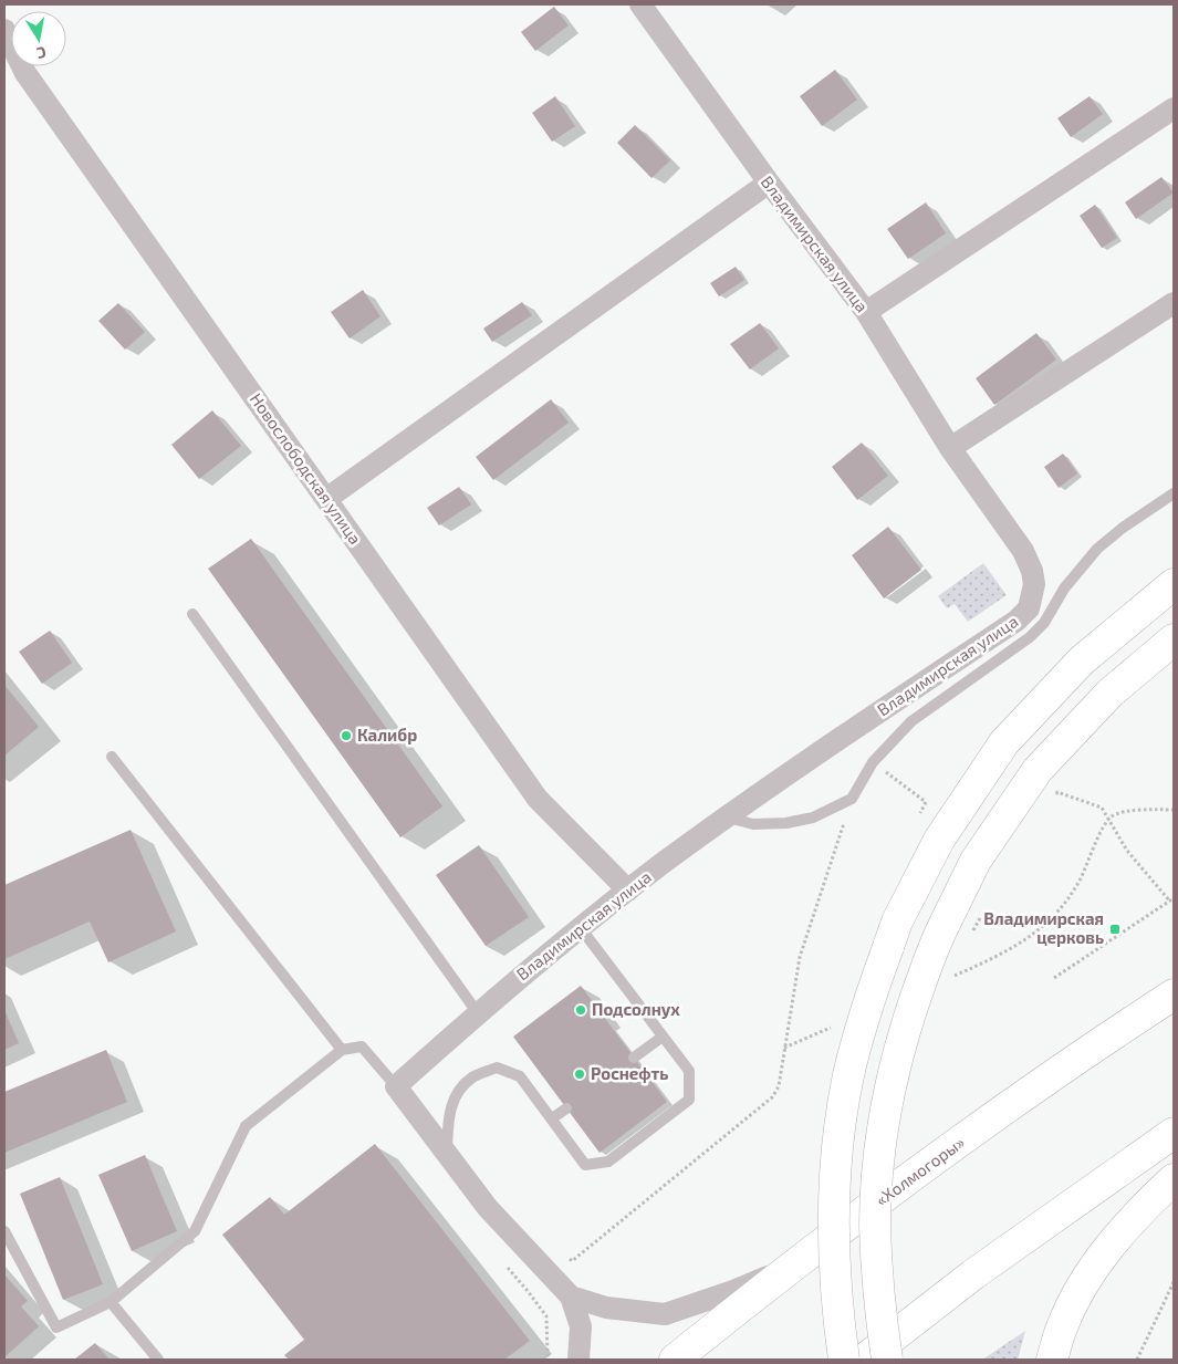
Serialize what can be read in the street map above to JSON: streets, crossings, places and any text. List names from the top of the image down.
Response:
{
  "streets": {
    "main road": ["«Холмогоры»"],
    "street": ["Владимирская улица", "Новослободская улица"]
  },
  "crossings": [
    ["Владимирская улица", "Новослободская улица"]
  ],
  "places": {
    "other": ["Калибр", "Подсолнух", "Роснефть"],
    "transit": ["Владимирская церковь"]
  },
  "north": "bottom"
}
